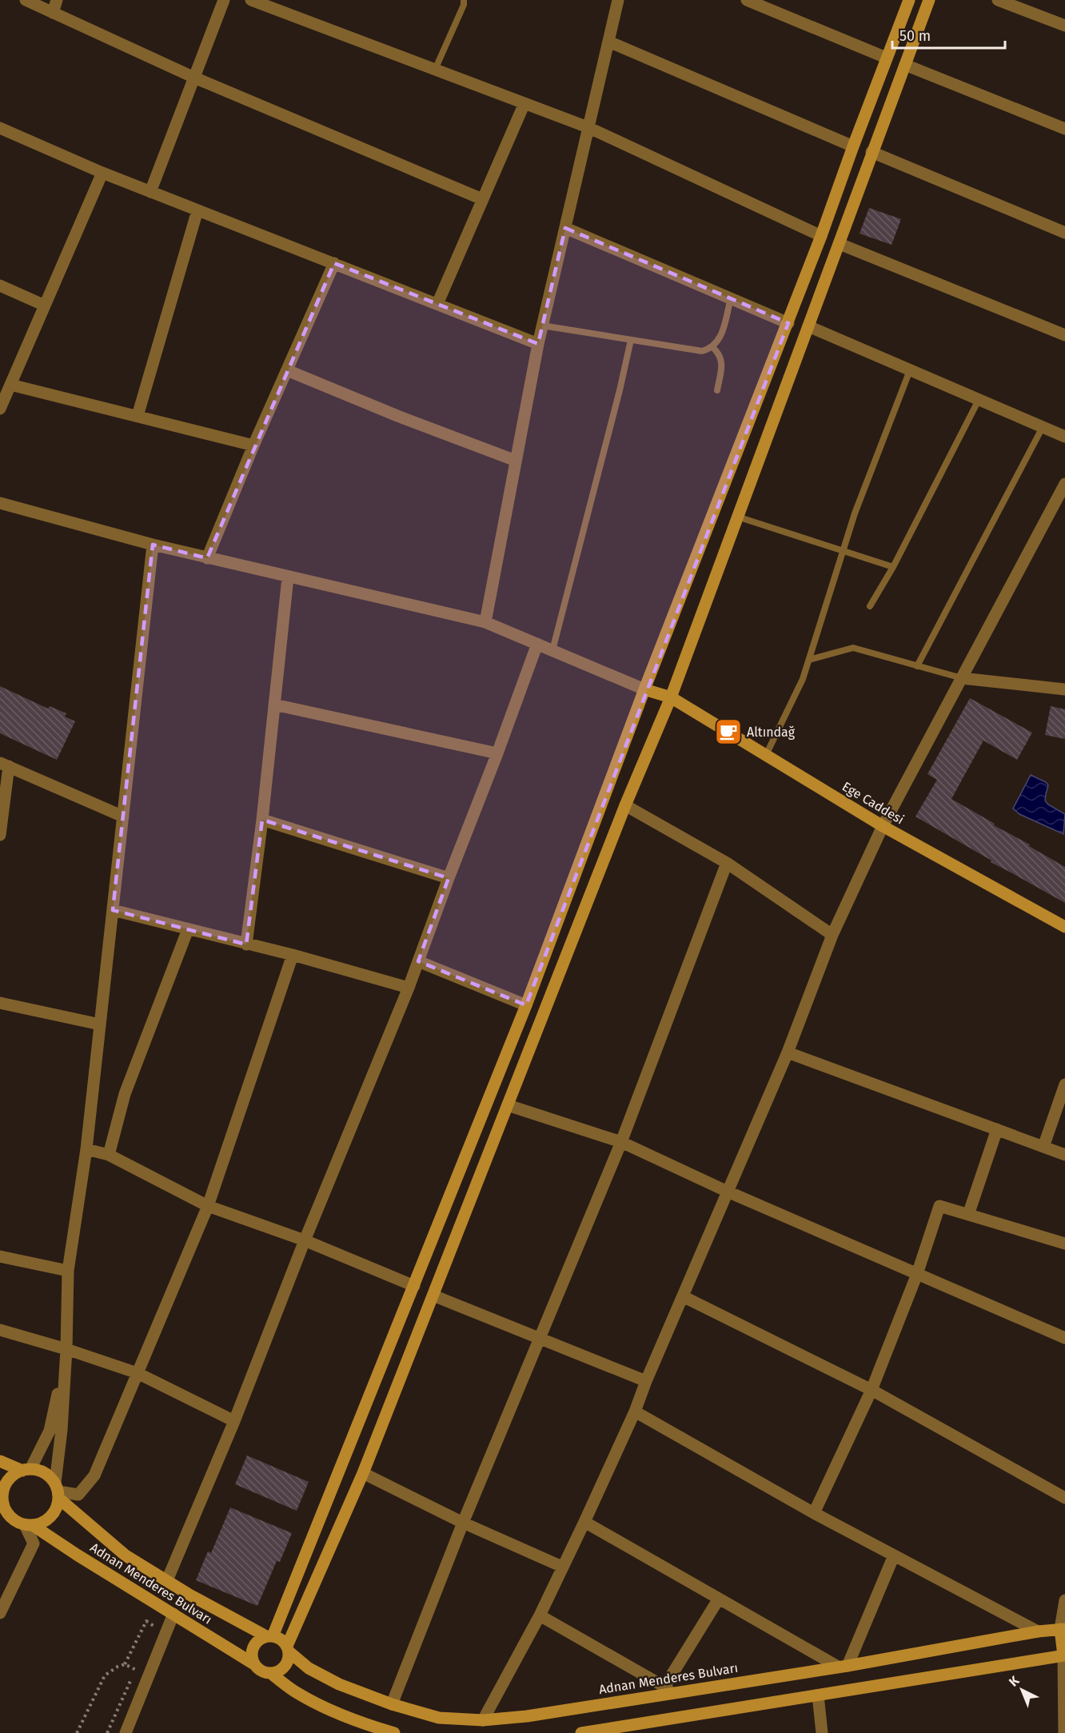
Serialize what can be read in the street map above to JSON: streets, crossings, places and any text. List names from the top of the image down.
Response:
{
  "streets": {
    "main road": ["Ege Caddesi", "Adnan Menderes Bulvarı"]
  },
  "places": {
    "cafe": ["Altındağ"]
  },
  "scale_bar": "50 m",
  "north": "top left"
}
